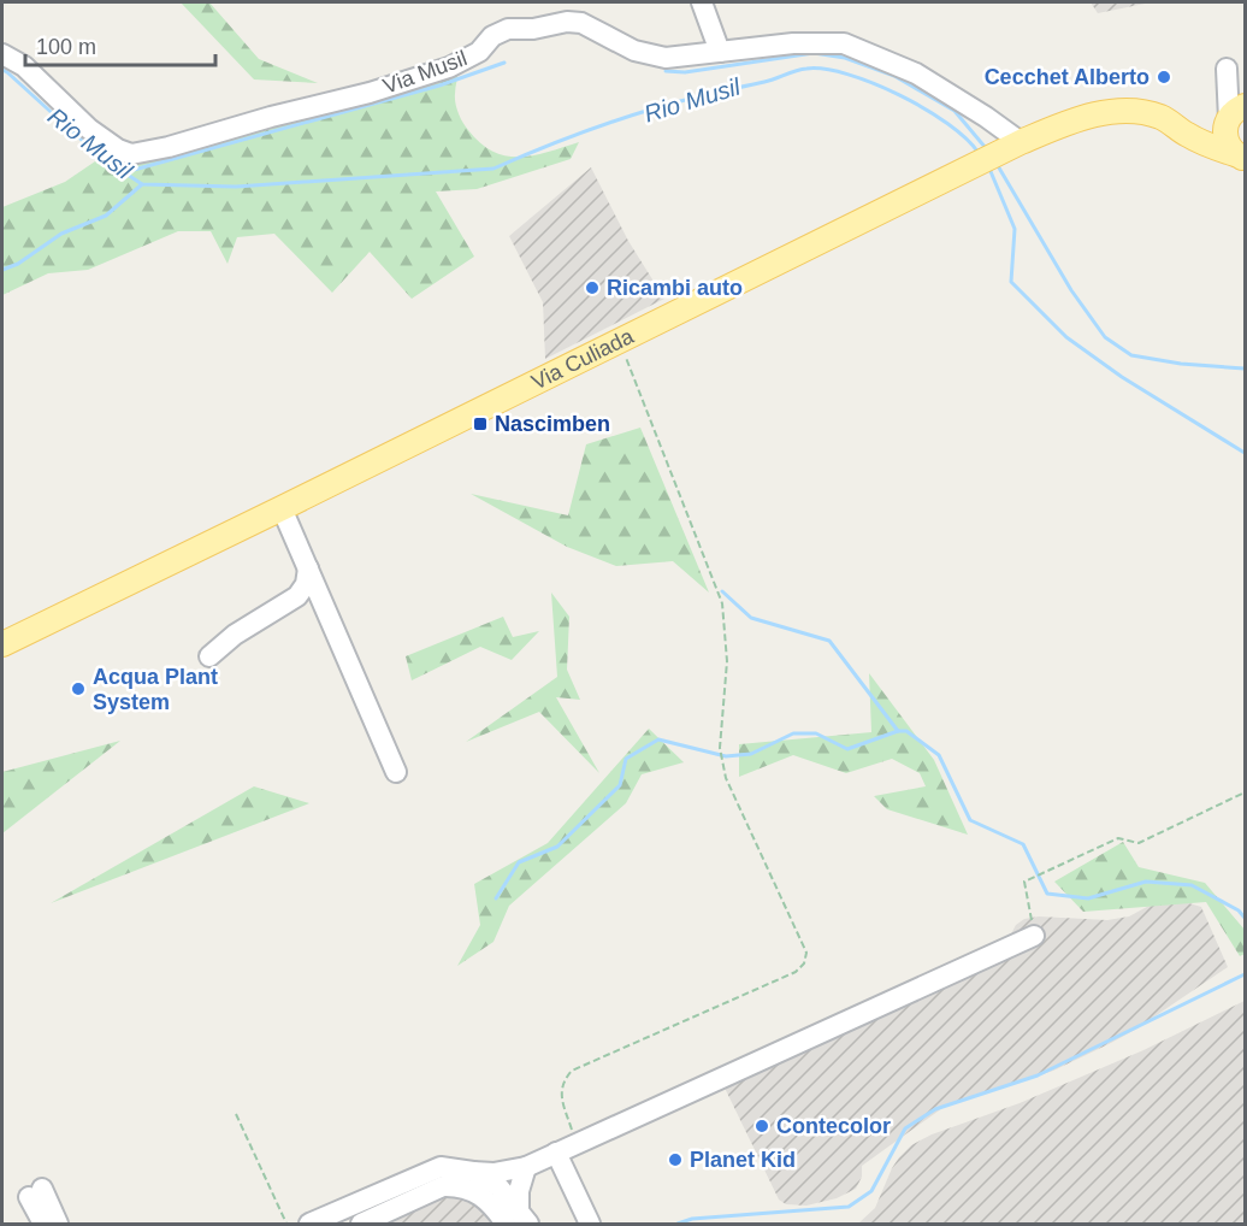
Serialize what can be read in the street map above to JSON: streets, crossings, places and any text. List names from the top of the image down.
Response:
{
  "streets": {
    "main road": ["Via Culiada"],
    "street": ["Via Musil"]
  },
  "crossings": [
    ["Via Musil", "Via Culiada"]
  ],
  "water": ["Rio Musil"],
  "places": {
    "other": [
      "Cecchet Alberto",
      "Ricambi auto",
      "Acqua Plant System",
      "Contecolor",
      "Planet Kid"
    ],
    "transit": ["Nascimben"]
  },
  "scale_bar": "100 m"
}
